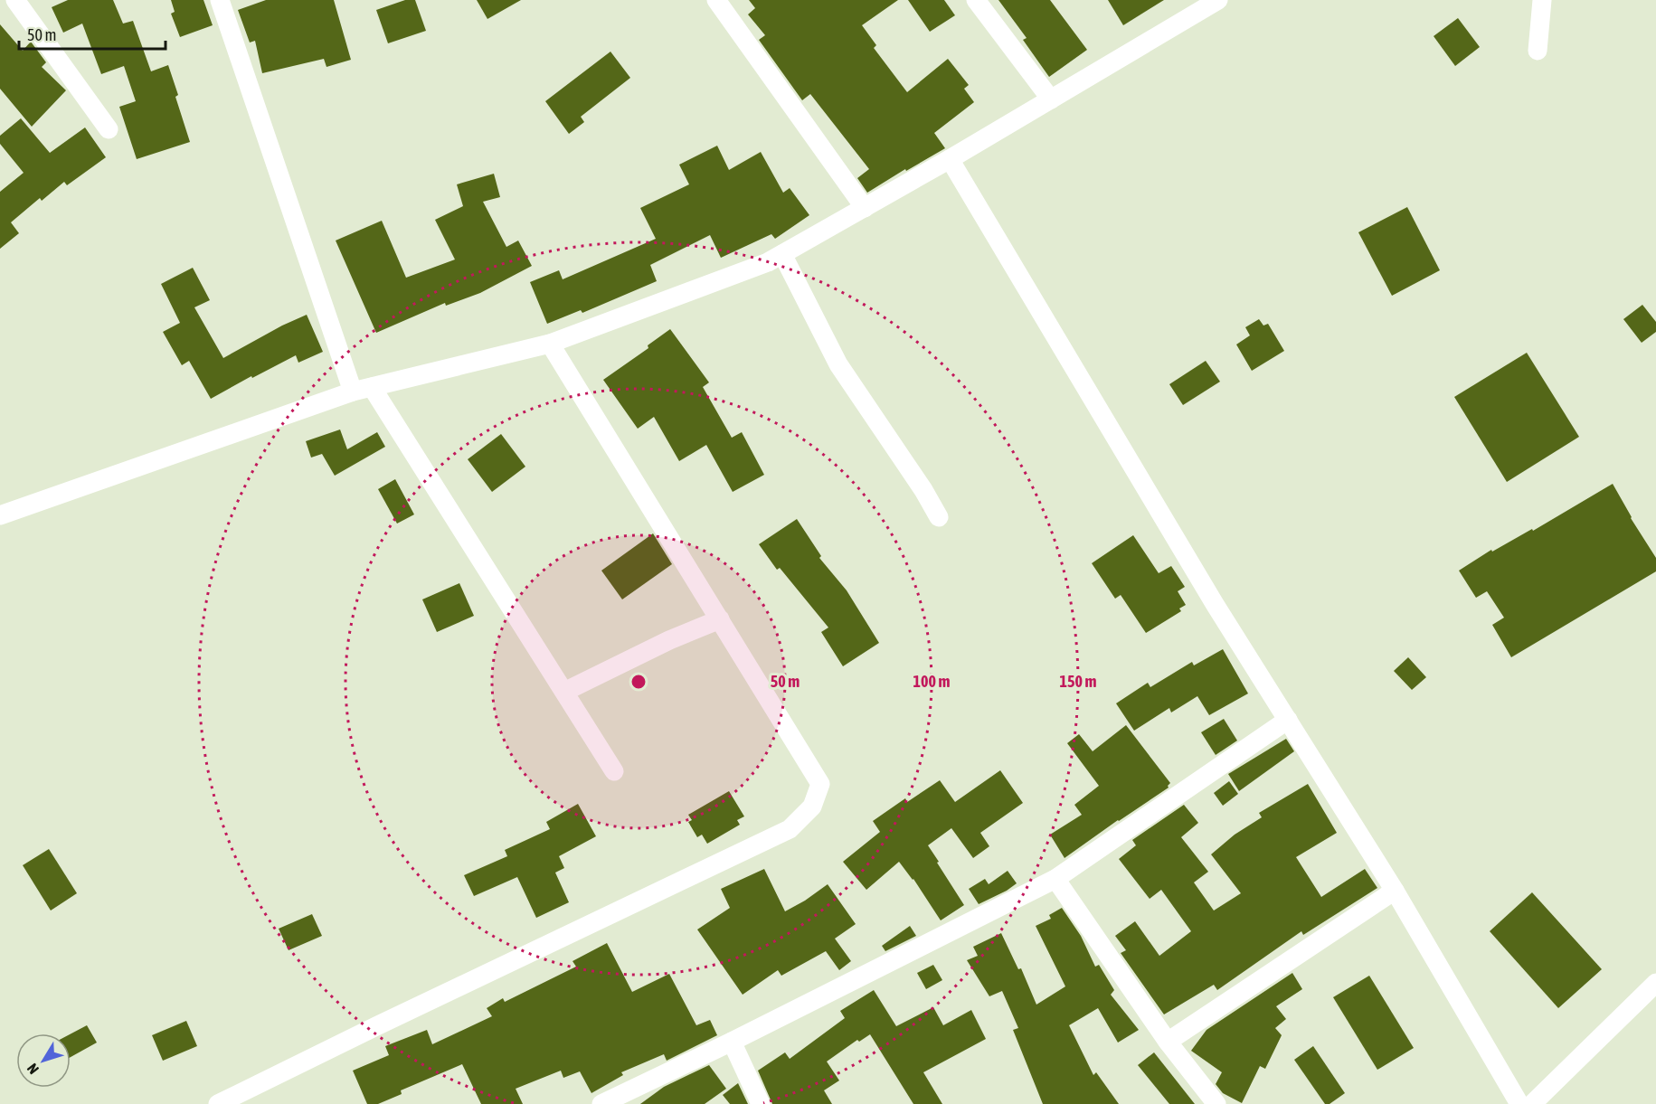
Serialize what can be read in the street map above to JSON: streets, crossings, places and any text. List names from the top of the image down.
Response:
{
  "scale_bar": "50 m",
  "north": "bottom left",
  "rings": ["50 m", "100 m", "150 m"]
}
